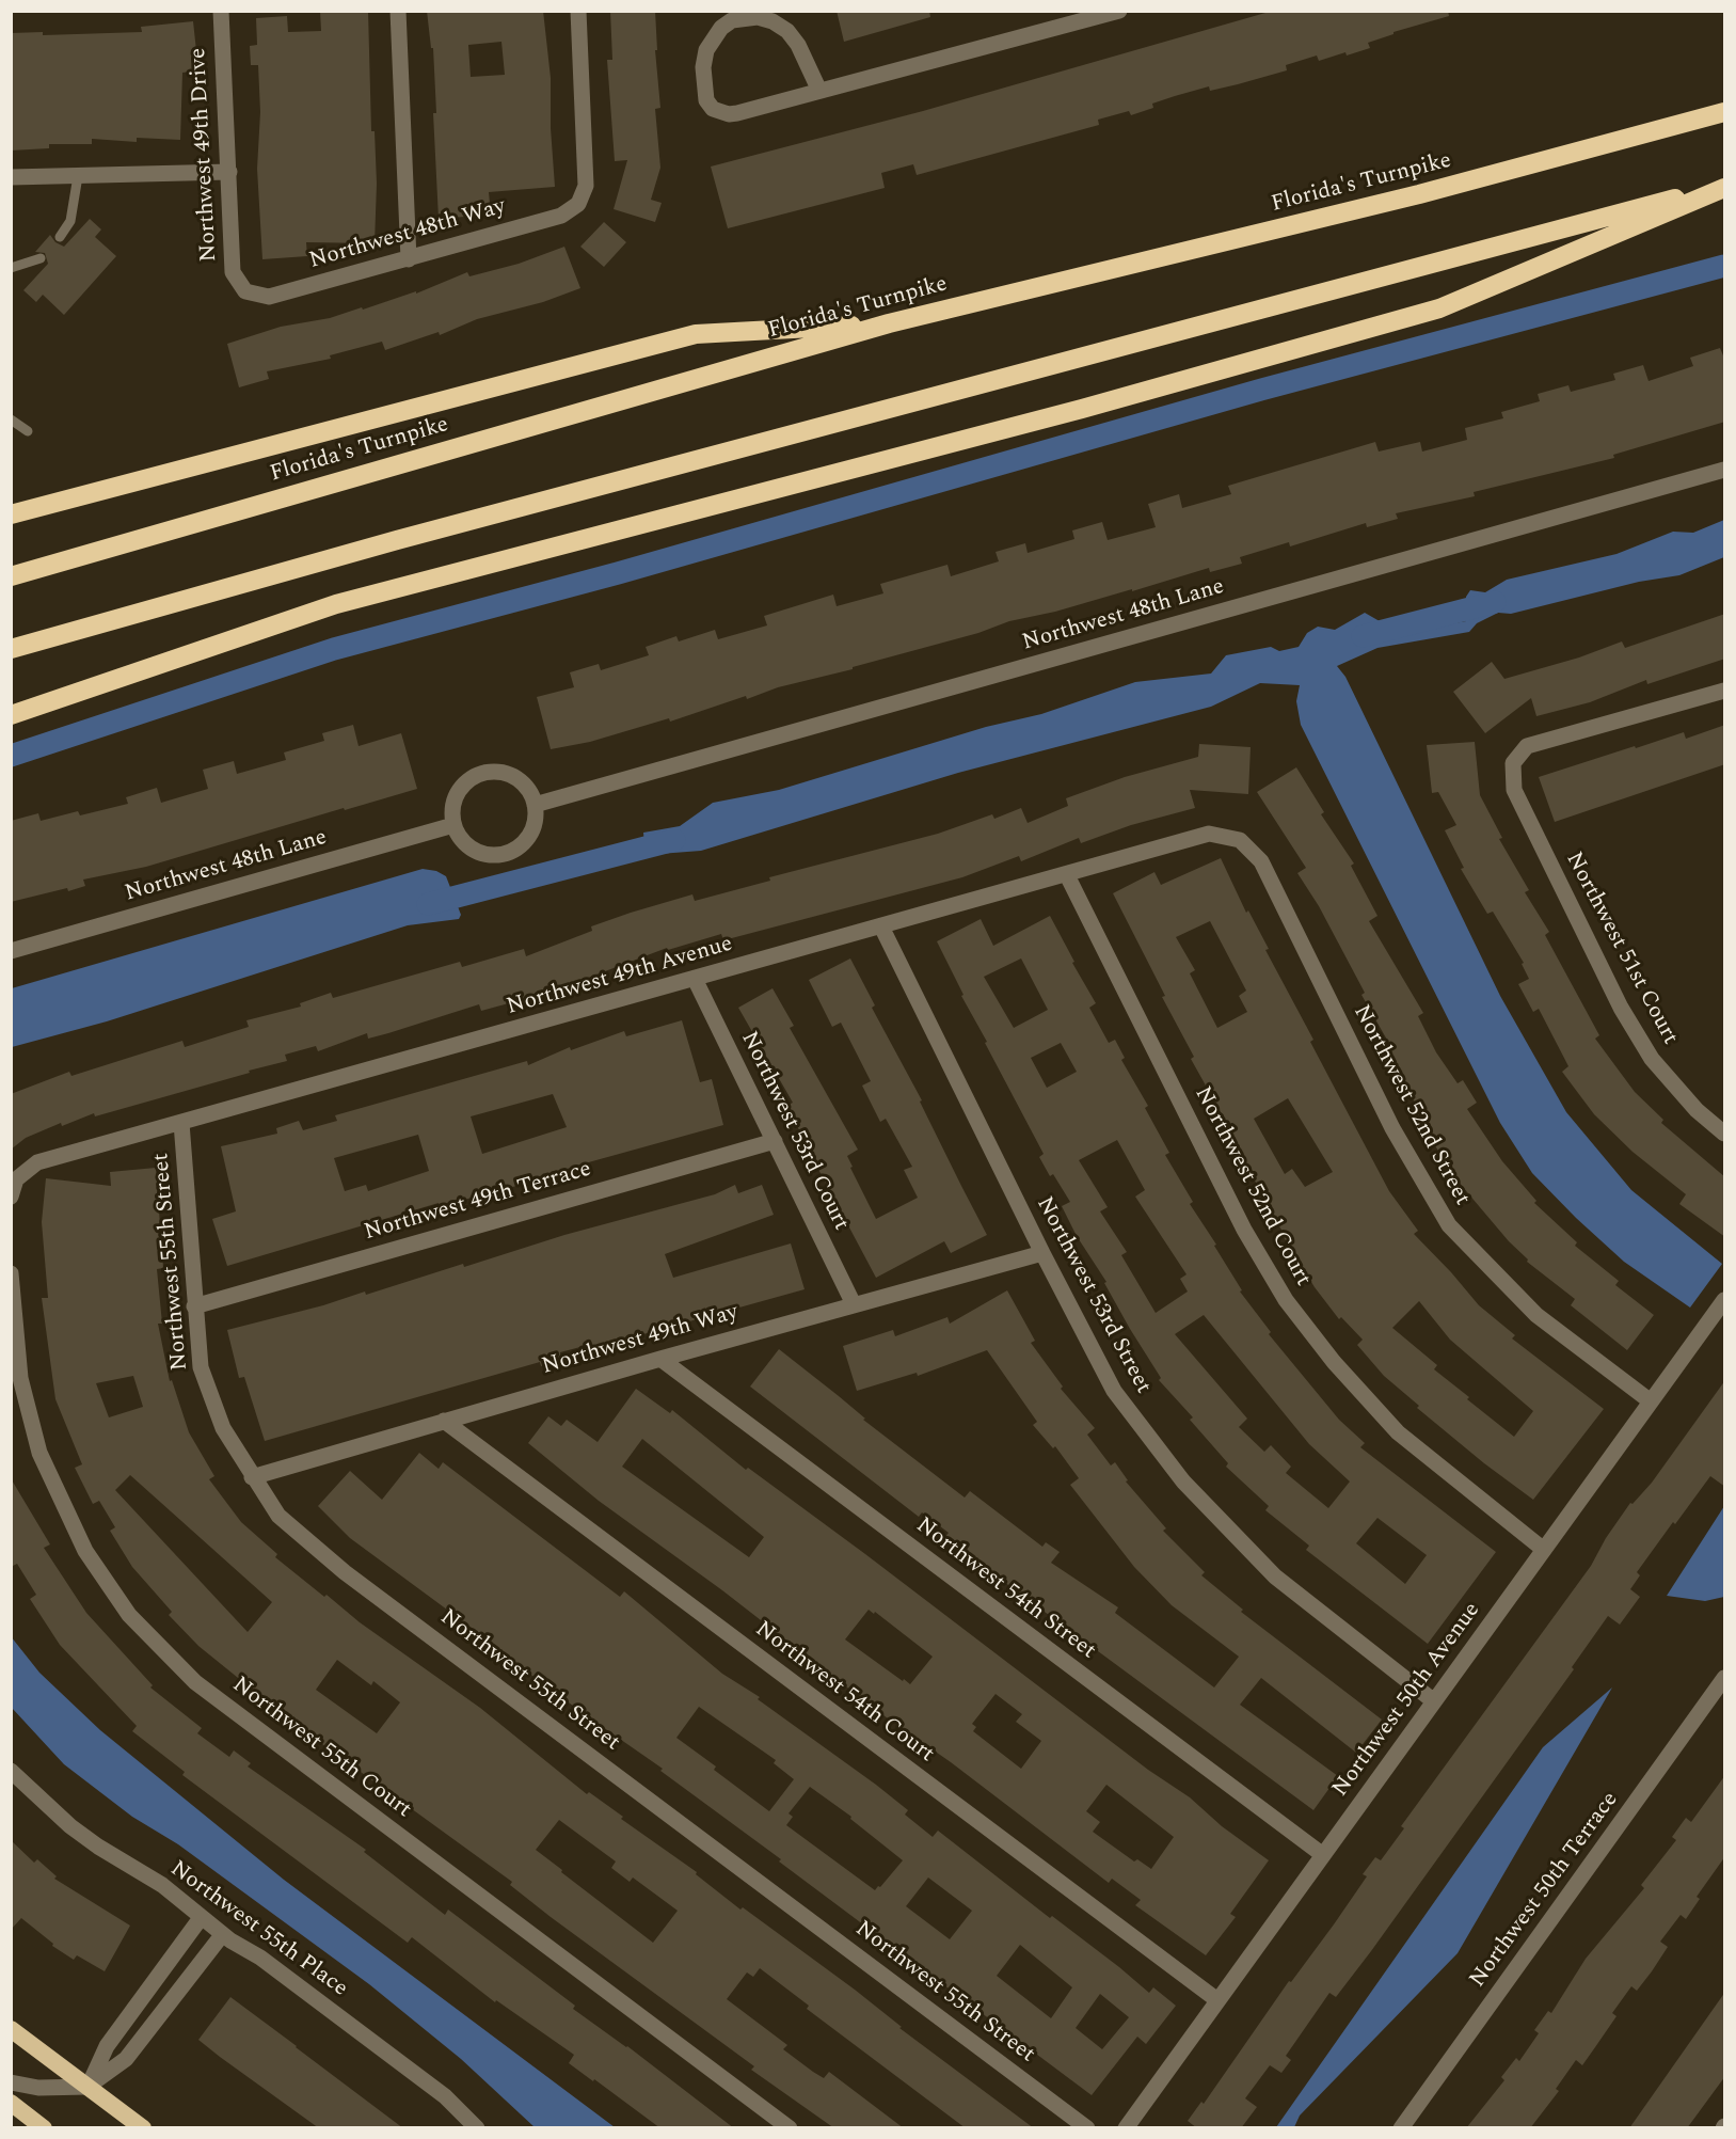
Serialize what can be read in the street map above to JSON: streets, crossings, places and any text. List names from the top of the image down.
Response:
{
  "streets": {
    "highway": ["Florida's Turnpike"],
    "street": [
      "Northwest 49th Drive",
      "Northwest 48th Way",
      "Northwest 48th Lane",
      "Northwest 51st Court",
      "Northwest 49th Avenue",
      "Northwest 52nd Street",
      "Northwest 53rd Court",
      "Northwest 52nd Court",
      "Northwest 49th Terrace",
      "Northwest 55th Street",
      "Northwest 53rd Street",
      "Northwest 49th Way",
      "Northwest 54th Street",
      "Northwest 54th Court",
      "Northwest 50th Avenue",
      "Northwest 55th Court",
      "Northwest 50th Terrace",
      "Northwest 55th Place"
    ]
  },
  "crossings": [
    ["Northwest 49th Drive", "Northwest 48th Way"],
    ["Northwest 49th Avenue", "Northwest 52nd Street"],
    ["Northwest 49th Avenue", "Northwest 53rd Court"],
    ["Northwest 49th Avenue", "Northwest 52nd Court"],
    ["Northwest 49th Avenue", "Northwest 55th Street"],
    ["Northwest 49th Avenue", "Northwest 53rd Street"],
    ["Northwest 52nd Street", "Northwest 50th Avenue"],
    ["Northwest 53rd Court", "Northwest 49th Terrace"],
    ["Northwest 53rd Court", "Northwest 49th Way"],
    ["Northwest 52nd Court", "Northwest 50th Avenue"],
    ["Northwest 49th Terrace", "Northwest 55th Street"],
    ["Northwest 55th Street", "Northwest 49th Way"],
    ["Northwest 53rd Street", "Northwest 49th Way"],
    ["Northwest 53rd Street", "Northwest 50th Avenue"],
    ["Northwest 49th Way", "Northwest 54th Street"],
    ["Northwest 49th Way", "Northwest 54th Court"],
    ["Northwest 54th Street", "Northwest 50th Avenue"],
    ["Northwest 54th Court", "Northwest 50th Avenue"]
  ]
}
